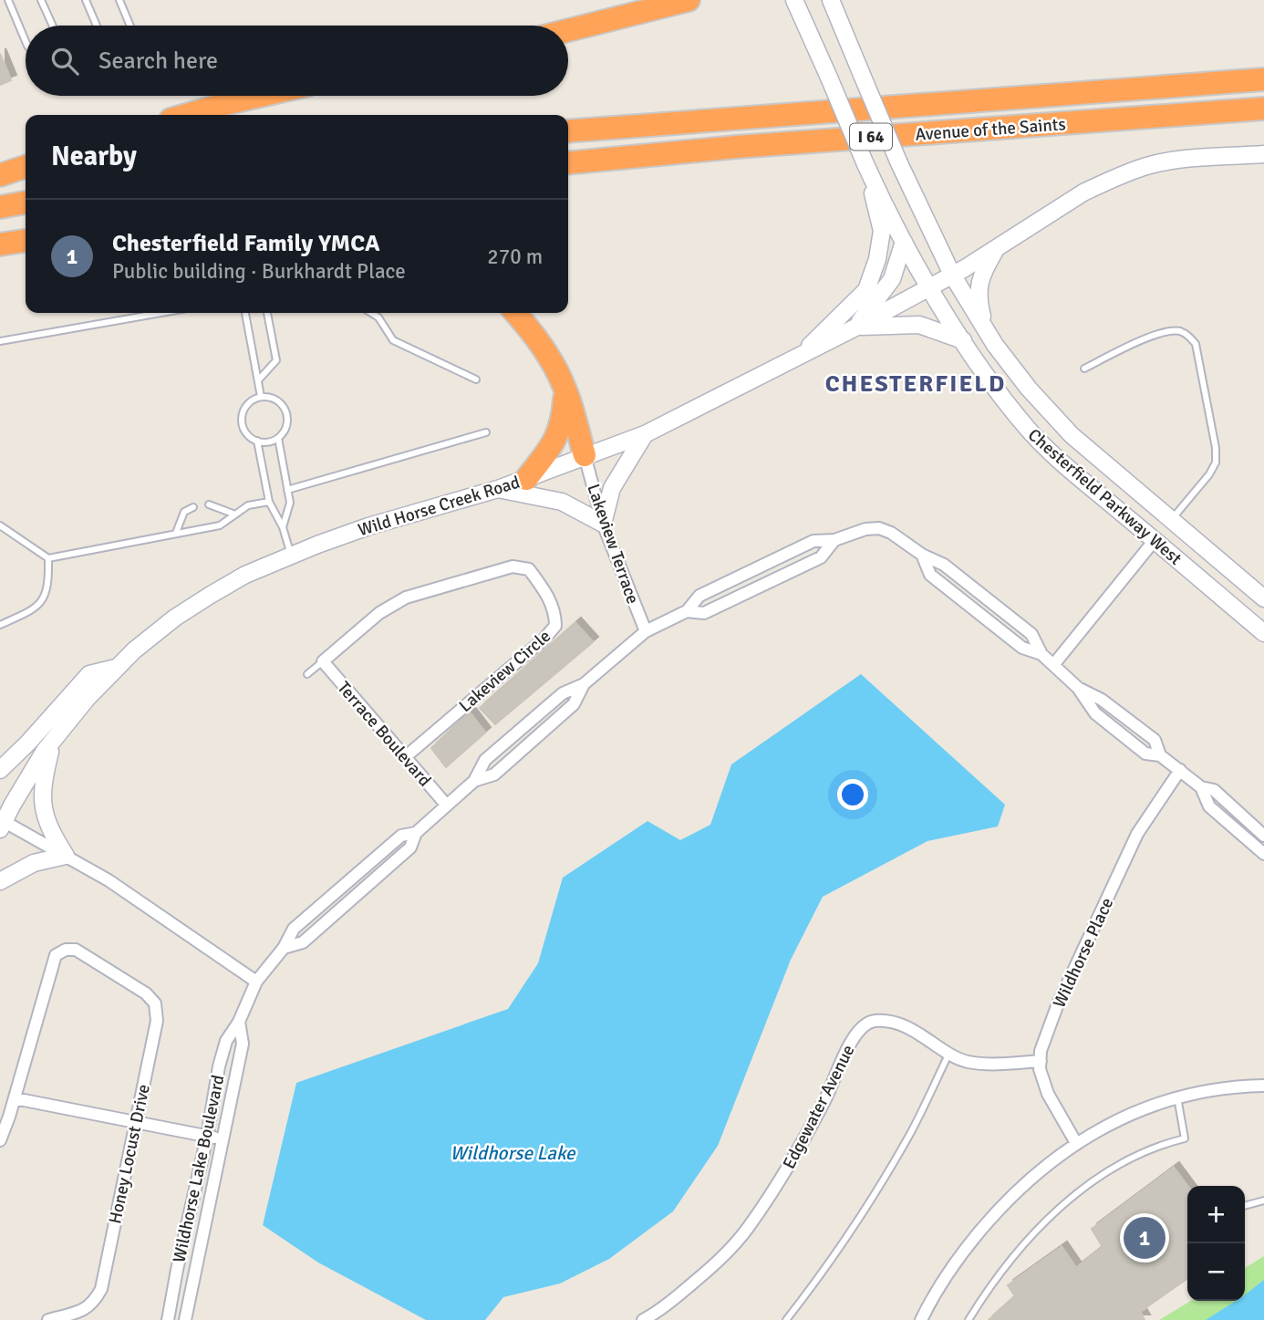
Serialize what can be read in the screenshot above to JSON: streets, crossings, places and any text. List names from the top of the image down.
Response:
{
  "streets": {
    "highway": ["Avenue of the Saints", "I 64"],
    "street": [
      "Chesterfield Parkway West",
      "Wild Horse Creek Road",
      "Lakeview Terrace",
      "Lakeview Circle",
      "Terrace Boulevard",
      "Wildhorse Place",
      "Edgewater Avenue",
      "Honey Locust Drive",
      "Wildhorse Lake Boulevard"
    ]
  },
  "crossings": [
    ["Chesterfield Parkway West", "Wild Horse Creek Road"],
    ["Wild Horse Creek Road", "Lakeview Terrace"],
    ["Lakeview Terrace", "Wildhorse Lake Boulevard"],
    ["Lakeview Circle", "Terrace Boulevard"],
    ["Terrace Boulevard", "Wildhorse Lake Boulevard"],
    ["Wildhorse Place", "Edgewater Avenue"],
    ["Wildhorse Place", "Wildhorse Lake Boulevard"]
  ],
  "districts": ["CHESTERFIELD"],
  "water": ["Wildhorse Lake"],
  "page": {
    "search": "Search here",
    "heading": "Nearby",
    "list": [
      {
        "mark": "1",
        "name": "Chesterfield Family YMCA",
        "note": "Public building · Burkhardt Place",
        "value": "270 m"
      }
    ],
    "map_buttons": ["+", "−"],
    "pins": "1"
  }
}
